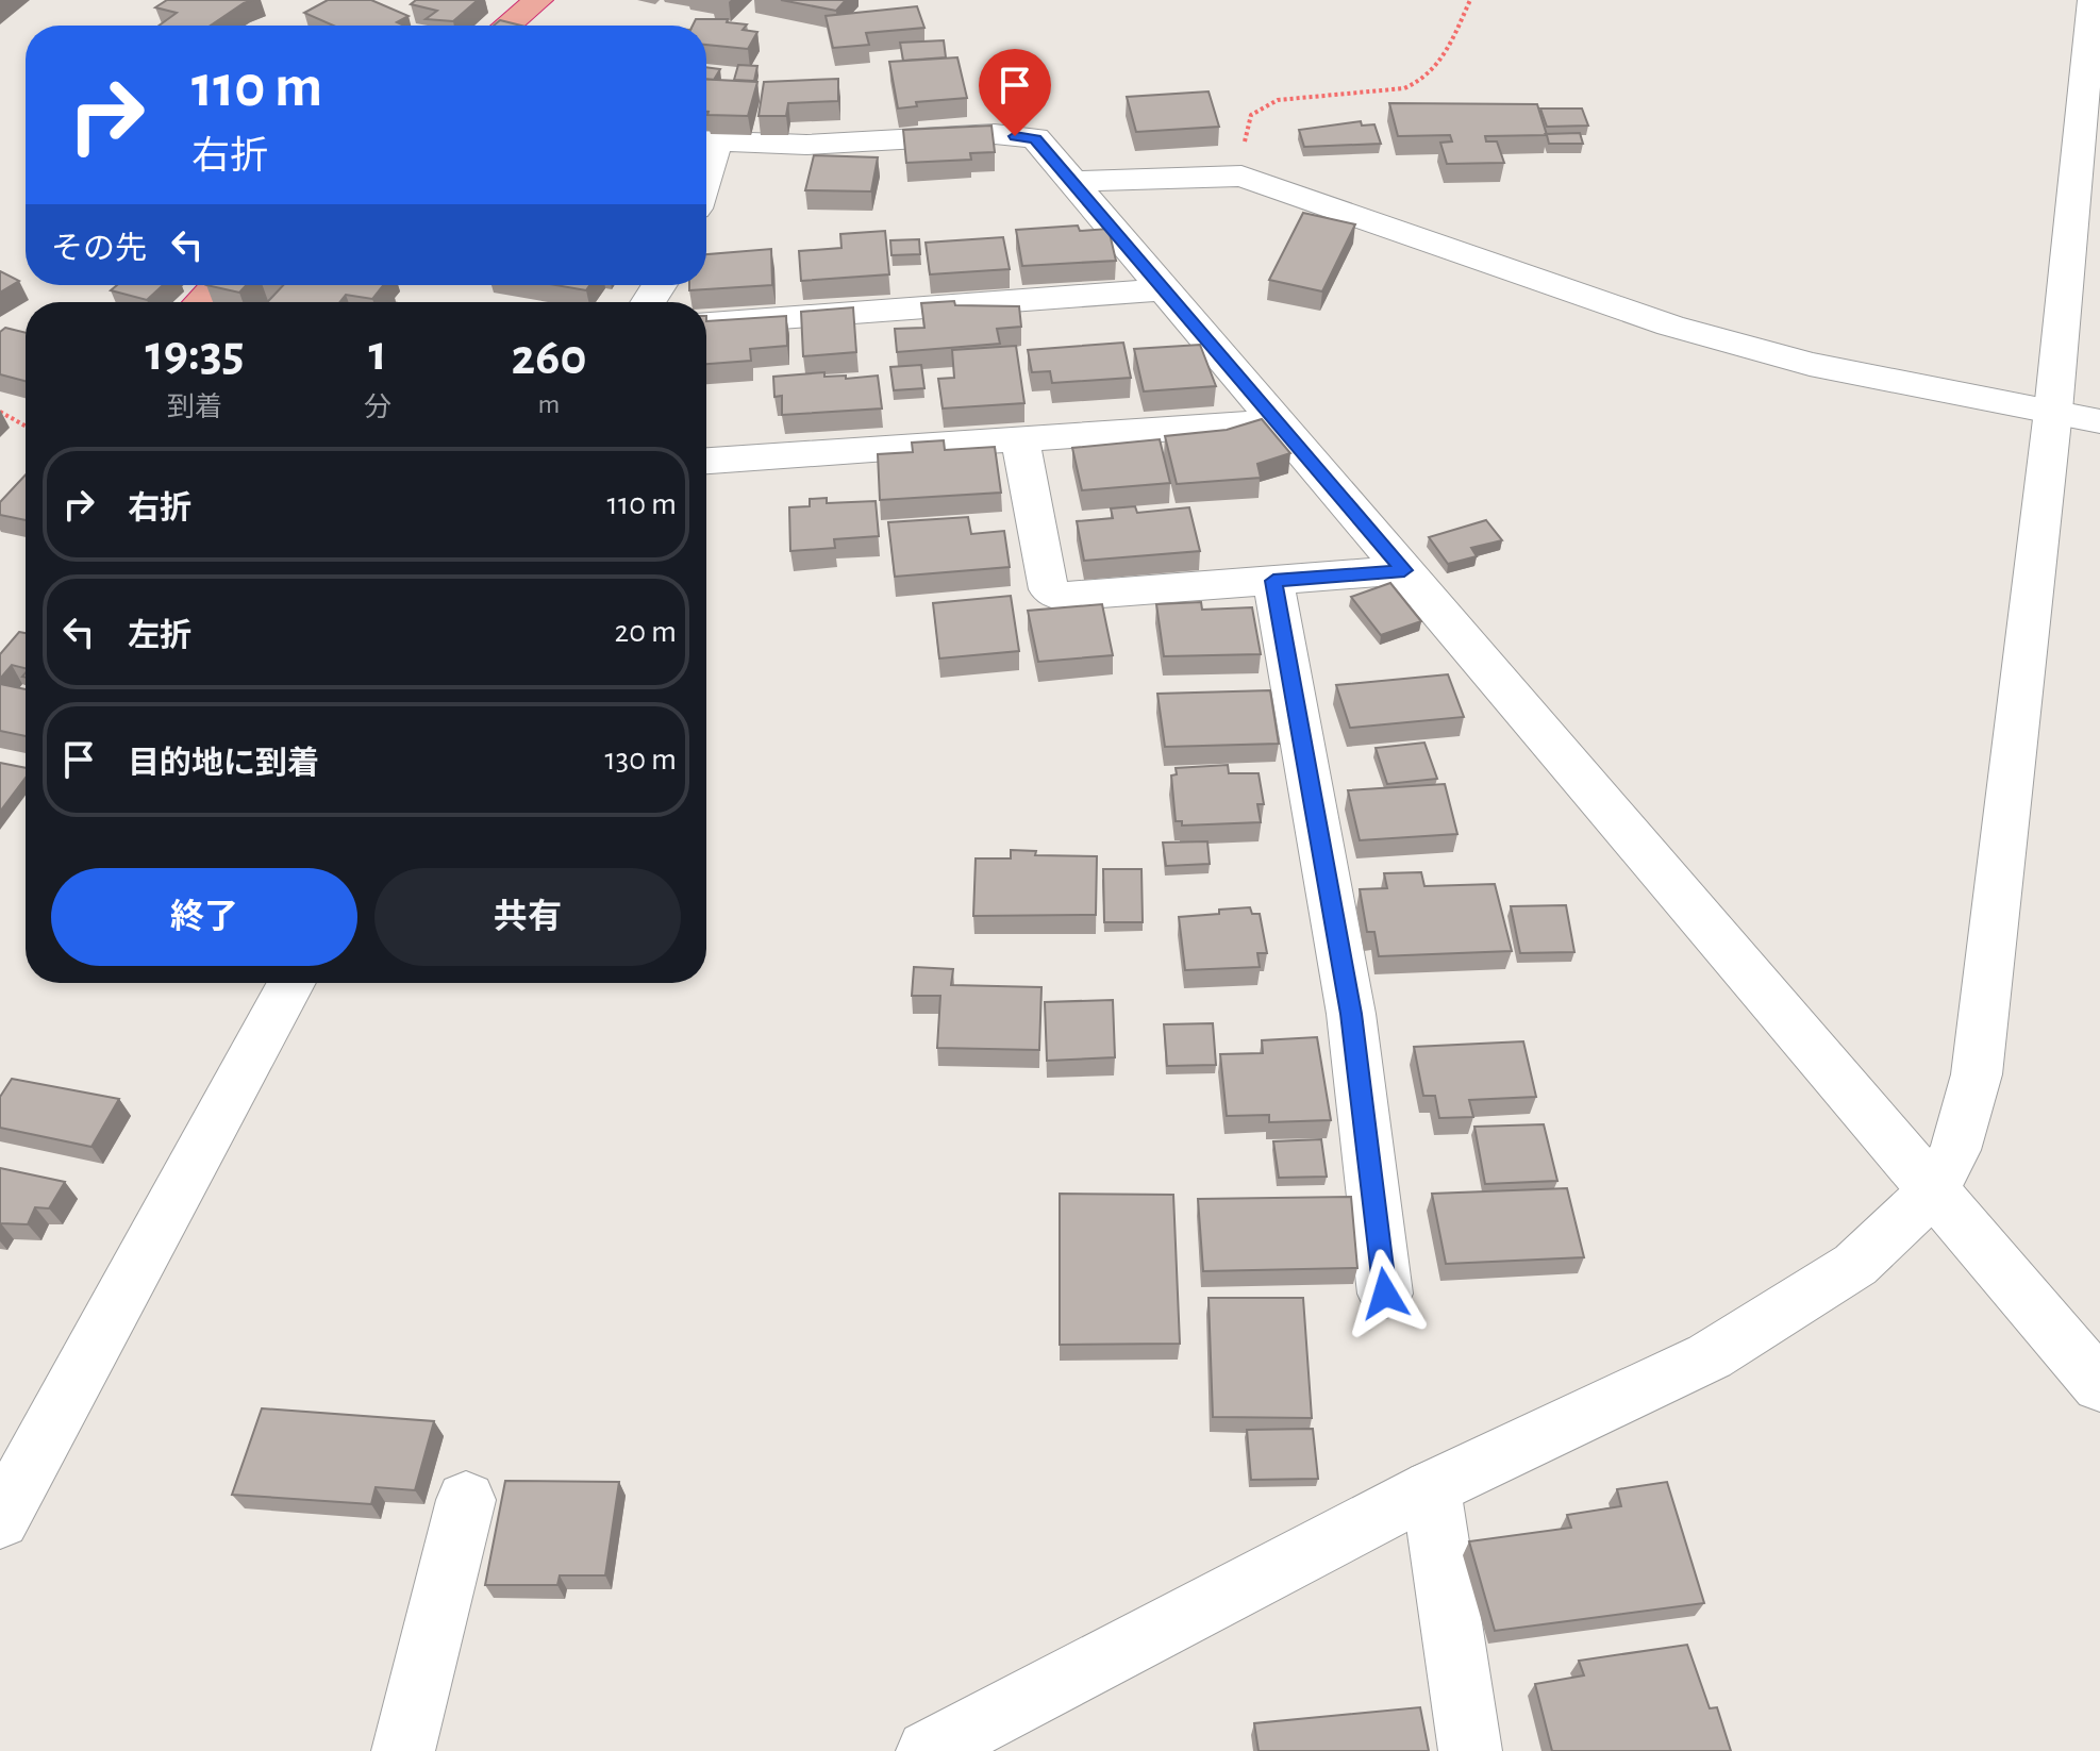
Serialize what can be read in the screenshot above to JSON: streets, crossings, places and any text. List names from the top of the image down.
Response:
{
  "page": {
    "turn": ["110 m", "右折"],
    "then": "その先",
    "eta": [
      "19:35",
      "到着",
      "1",
      "分",
      "260",
      "m"
    ],
    "list": [
      {
        "name": "右折",
        "value": "110 m"
      },
      {
        "name": "左折",
        "value": "20 m"
      },
      {
        "name": "目的地に到着",
        "value": "130 m"
      }
    ],
    "buttons": ["終了", "共有"]
  }
}
